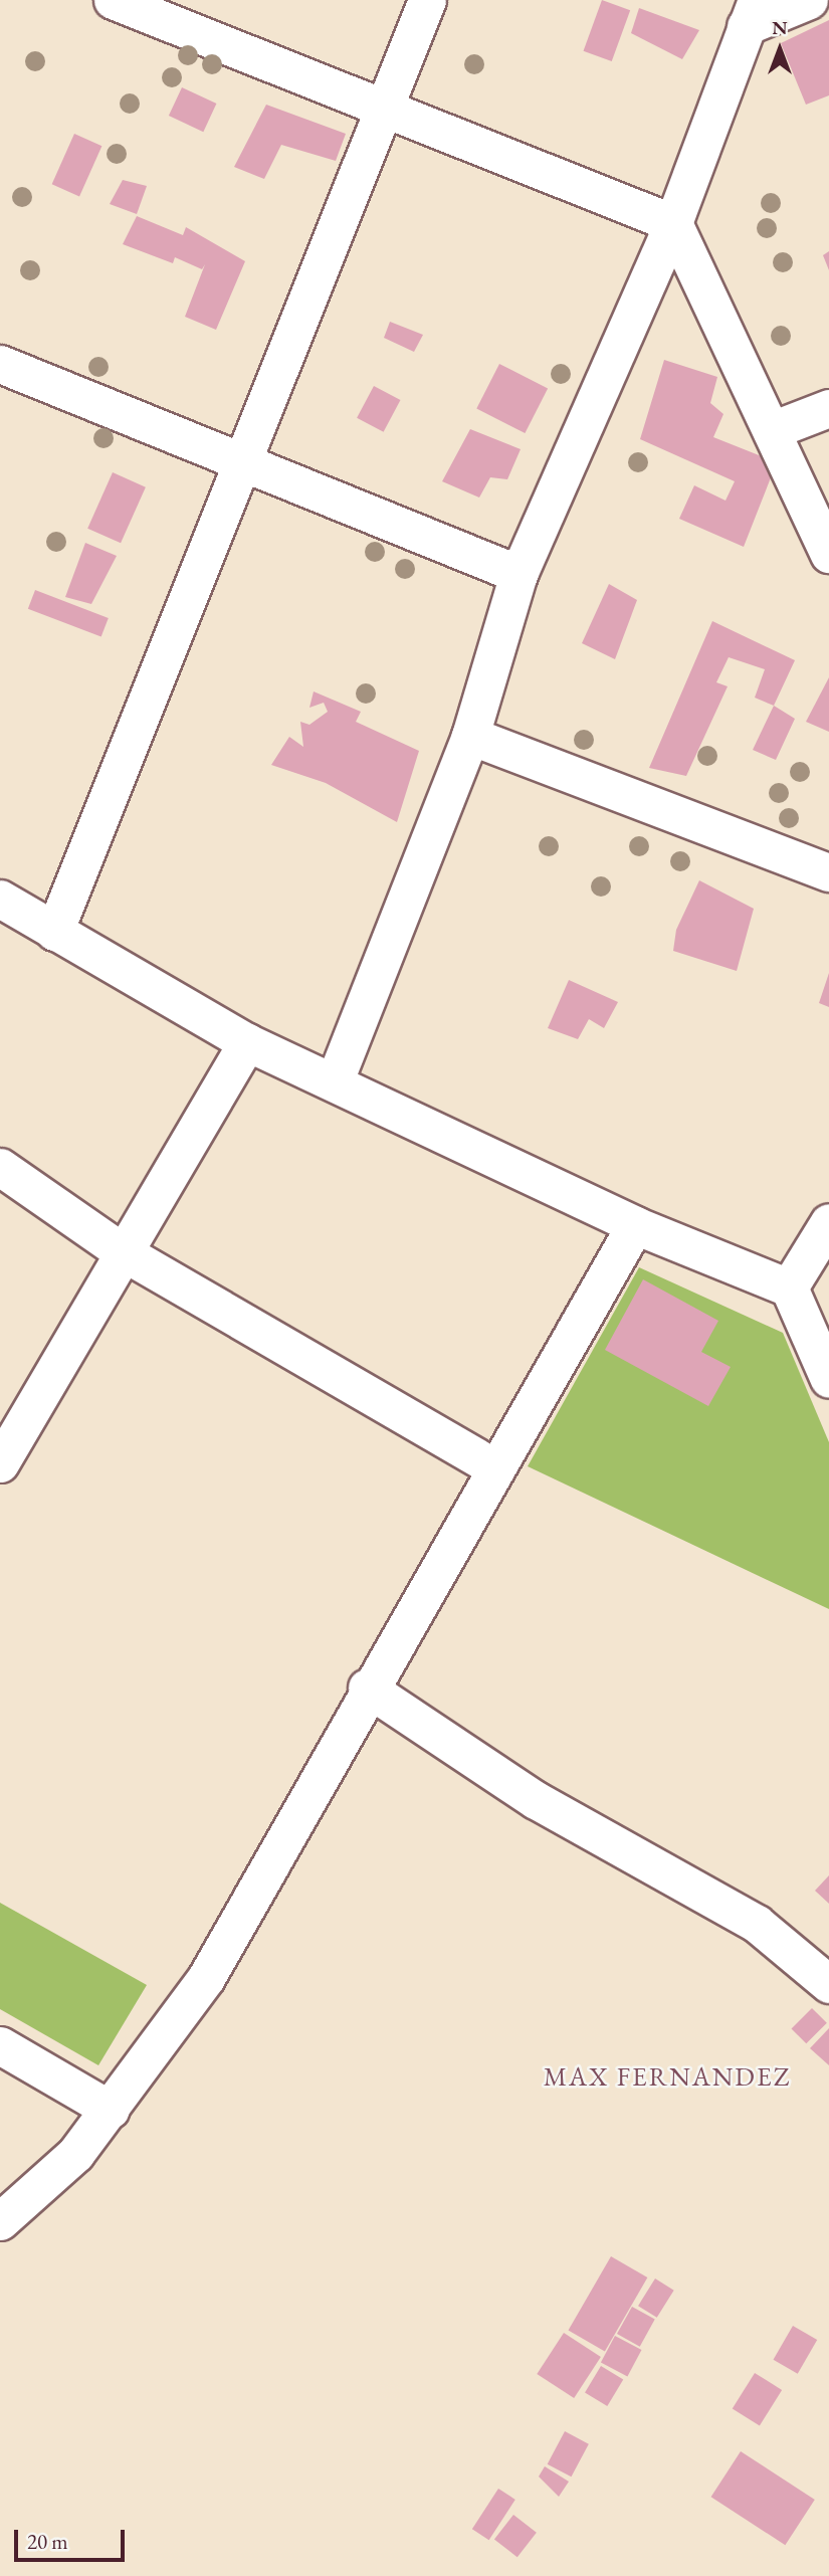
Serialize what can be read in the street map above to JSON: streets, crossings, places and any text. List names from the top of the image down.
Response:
{
  "districts": ["MAX FERNANDEZ"],
  "scale_bar": "20 m",
  "north": "top"
}
